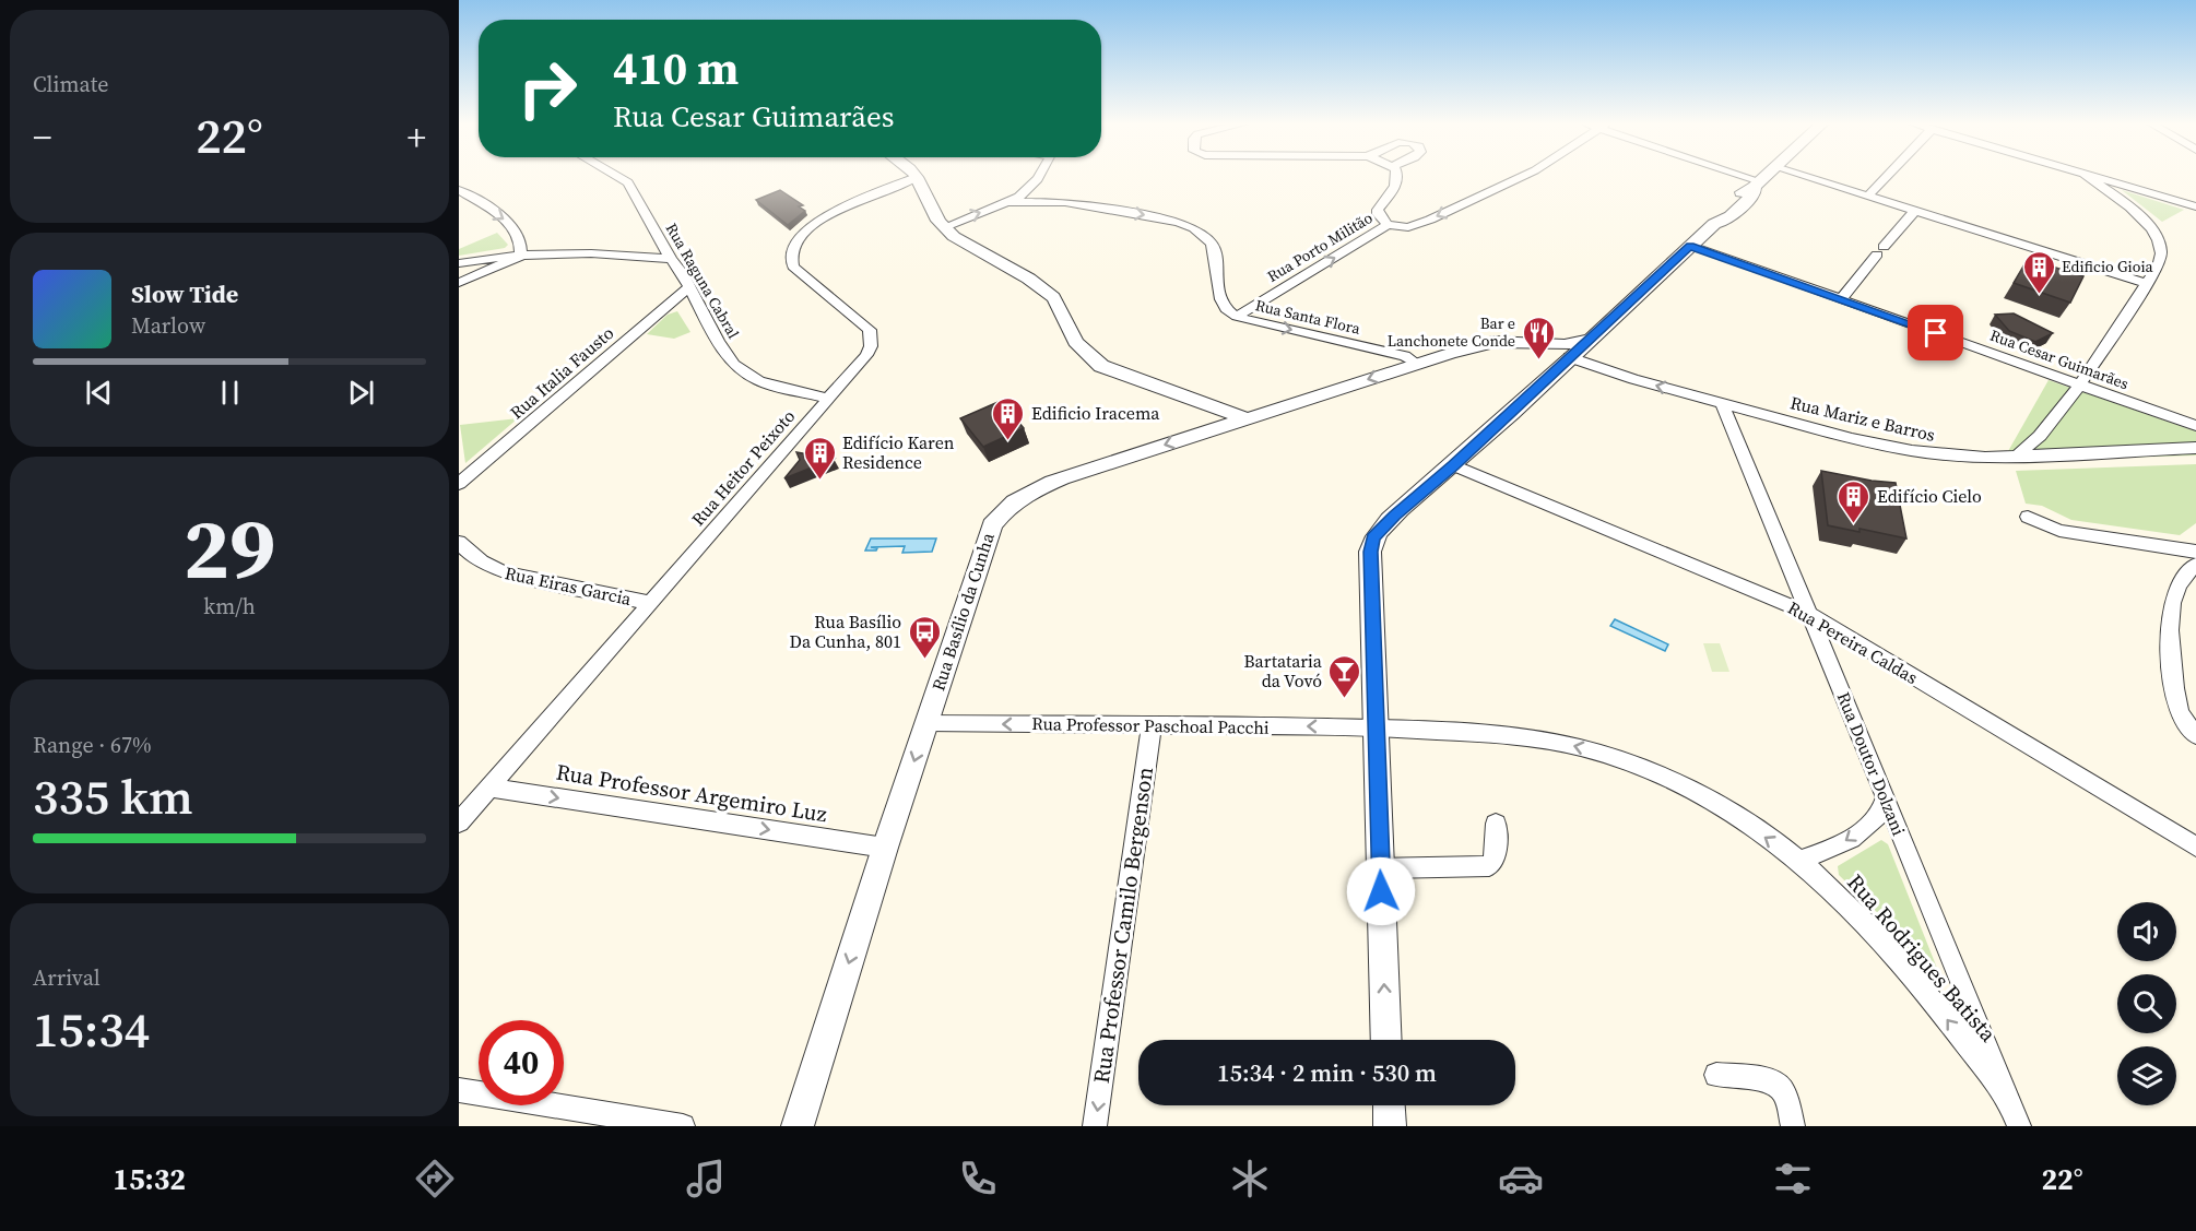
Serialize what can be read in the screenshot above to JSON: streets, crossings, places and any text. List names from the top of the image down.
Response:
{
  "streets": {
    "street": [
      "Rua Porto Militão",
      "Rua Raguna Cabral",
      "Rua Santa Flora",
      "Rua Cesar Guimarães",
      "Rua Italia Fausto",
      "Rua Mariz e Barros",
      "Rua Heitor Peixoto",
      "Rua Eiras Garcia",
      "Rua Basílio da Cunha",
      "Rua Pereira Caldas",
      "Rua Professor Paschoal Pacchi",
      "Rua Doutor Dolzani",
      "Rua Professor Argemiro Luz",
      "Rua Professor Camilo Bergenson",
      "Rua Rodrigues Batista"
    ]
  },
  "crossings": [
    ["Rua Porto Militão", "Rua Santa Flora"],
    ["Rua Raguna Cabral", "Rua Italia Fausto"],
    ["Rua Raguna Cabral", "Rua Heitor Peixoto"],
    ["Rua Santa Flora", "Rua Basílio da Cunha"],
    ["Rua Mariz e Barros", "Rua Basílio da Cunha"],
    ["Rua Mariz e Barros", "Rua Doutor Dolzani"],
    ["Rua Heitor Peixoto", "Rua Eiras Garcia"],
    ["Rua Heitor Peixoto", "Rua Professor Argemiro Luz"],
    ["Rua Basílio da Cunha", "Rua Professor Paschoal Pacchi"],
    ["Rua Basílio da Cunha", "Rua Professor Argemiro Luz"],
    ["Rua Pereira Caldas", "Rua Doutor Dolzani"],
    ["Rua Professor Paschoal Pacchi", "Rua Professor Camilo Bergenson"],
    ["Rua Professor Paschoal Pacchi", "Rua Rodrigues Batista"],
    ["Rua Doutor Dolzani", "Rua Rodrigues Batista"]
  ],
  "one_way": [
    "Rua Porto Militão",
    "Rua Basílio da Cunha",
    "Rua Professor Paschoal Pacchi",
    "Rua Professor Argemiro Luz",
    "Rua Professor Camilo Bergenson",
    "Rua Rodrigues Batista"
  ],
  "places": {
    "building": [
      "Edificio Gioia",
      "Edificio Iracema",
      "Edifício Karen Residence",
      "Edifício Cielo"
    ],
    "restaurant": ["Bar e Lanchonete Conde"],
    "bus stop": ["Rua Basílio Da Cunha, 801"],
    "bar": ["Bartataria da Vovó"]
  },
  "page": {
    "tile": [
      "Climate",
      ["29", "km/h"],
      ["Range · 67%", "335 km"],
      ["Arrival", "15:34"]
    ],
    "turn": ["410 m", "Rua Cesar Guimarães"],
    "heat": ["−", "22°", "+"],
    "song": ["Slow Tide", "Marlow"],
    "limit": "40",
    "trip": "15:34 · 2 min · 530 m",
    "tabs": ["15:32", "22°"]
  }
}
